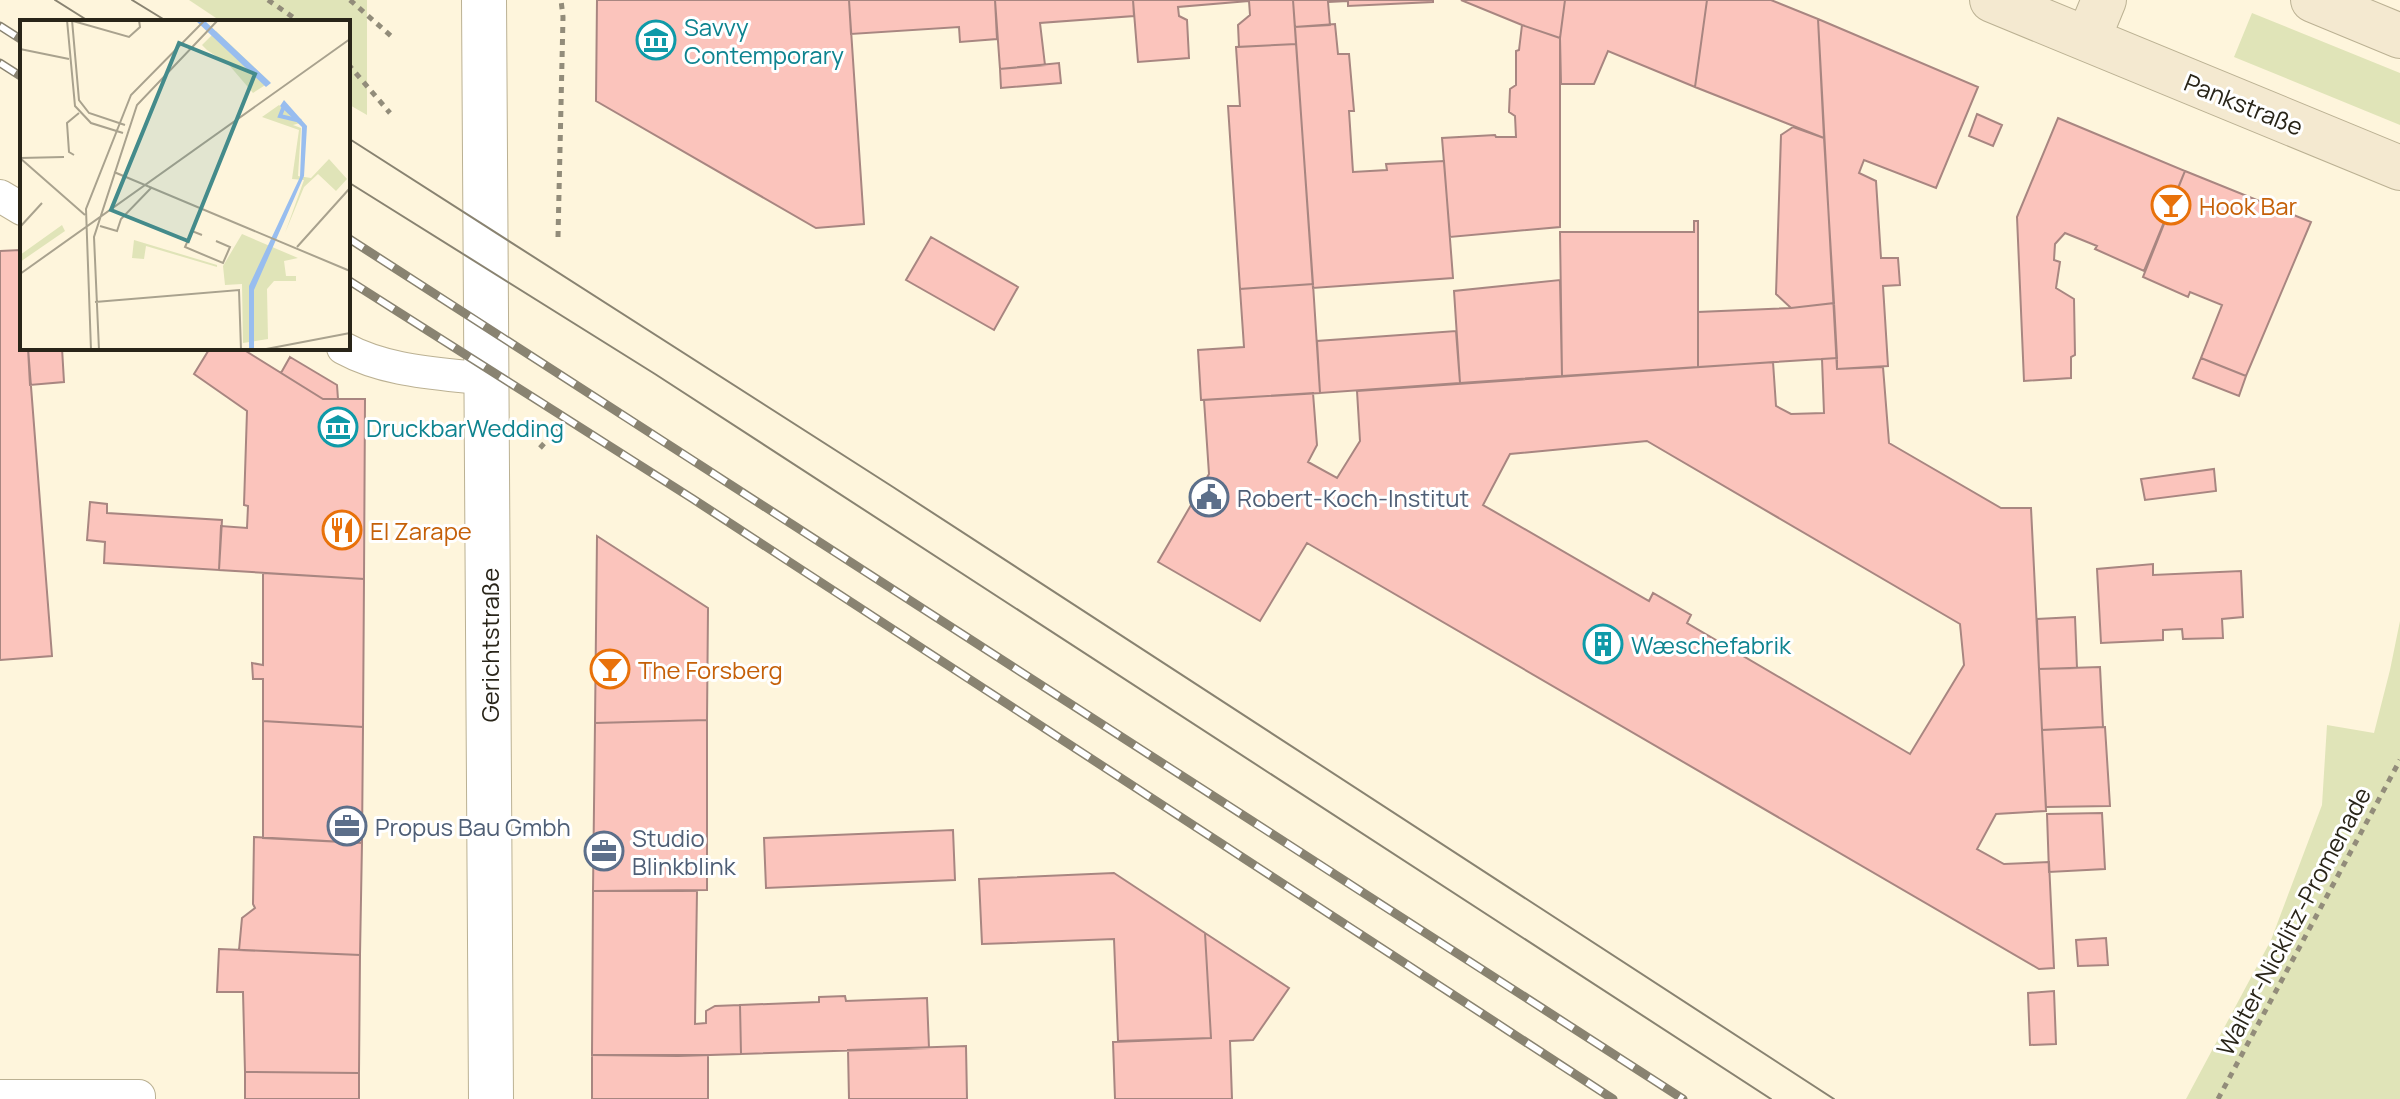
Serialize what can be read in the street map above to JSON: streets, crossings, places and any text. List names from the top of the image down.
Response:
{
  "streets": {
    "main road": ["Pankstraße"],
    "street": ["Gerichtstraße"],
    "path": ["Walter-Nicklitz-Promenade"]
  },
  "places": {
    "museum": ["Savvy Contemporary", "DruckbarWedding"],
    "bar": ["Hook Bar", "The Forsberg"],
    "public building": ["Robert-Koch-Institut"],
    "restaurant": ["El Zarape"],
    "building": ["Wæschefabrik"],
    "office": ["Propus Bau Gmbh", "Studio Blinkblink"]
  }
}
